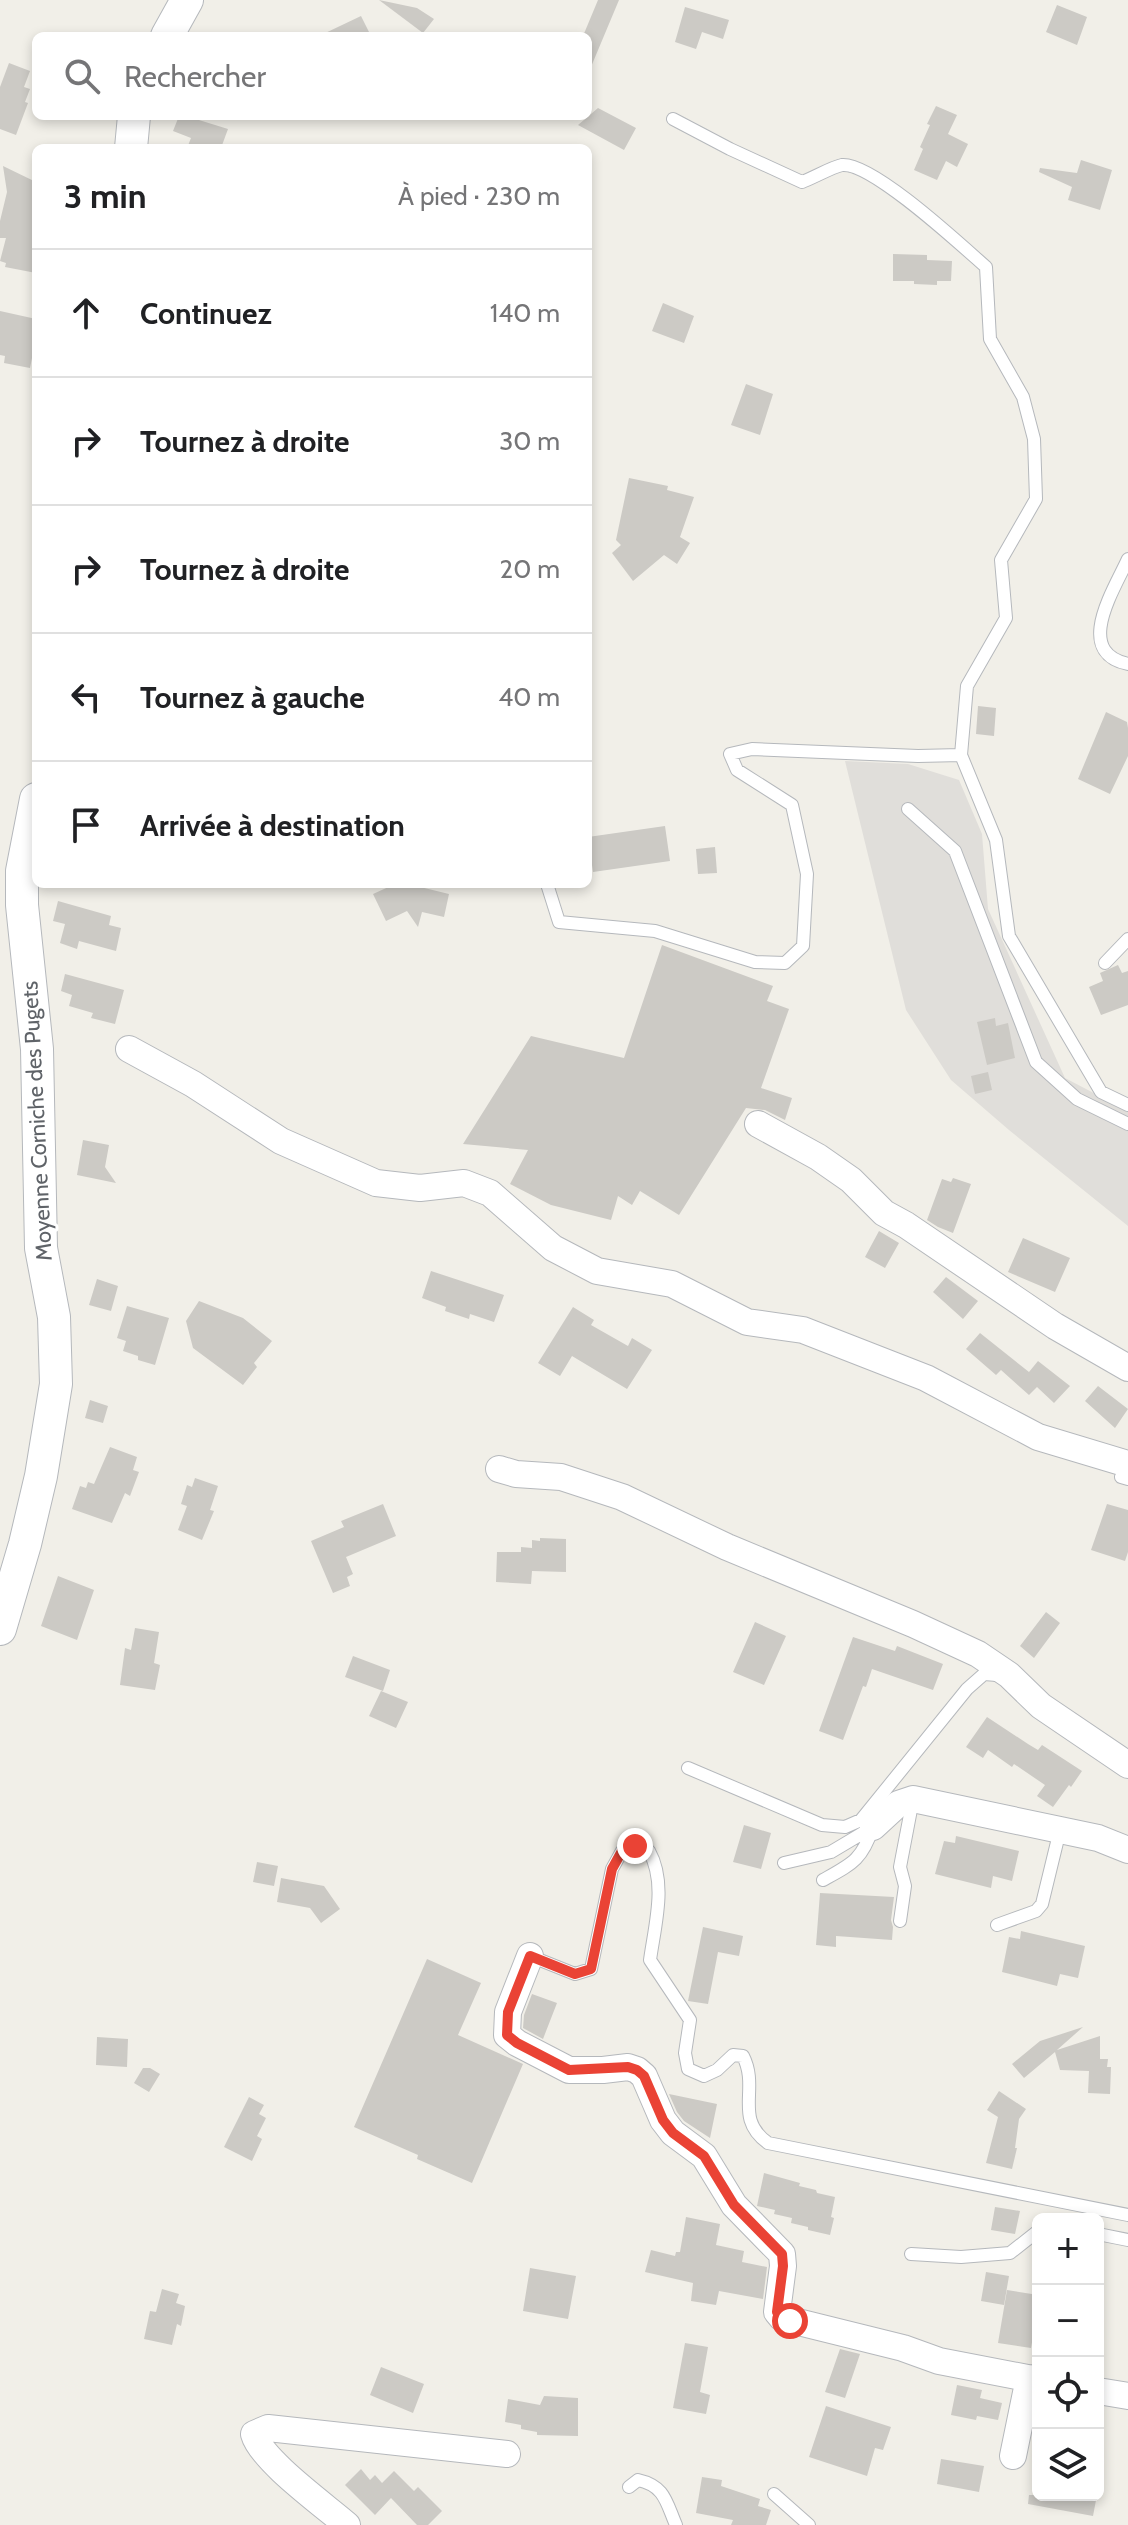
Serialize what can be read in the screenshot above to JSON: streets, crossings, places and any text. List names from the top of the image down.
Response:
{
  "streets": {
    "street": ["Moyenne Corniche des Pugets"]
  },
  "page": {
    "search": "Rechercher",
    "heading": ["3 min", "À pied · 230 m"],
    "list": [
      ["Continuez", "140 m"],
      ["Tournez à droite", "30 m"],
      ["Tournez à droite", "20 m"],
      ["Tournez à gauche", "40 m"],
      "Arrivée à destination"
    ],
    "map_buttons": ["+", "−"]
  }
}
